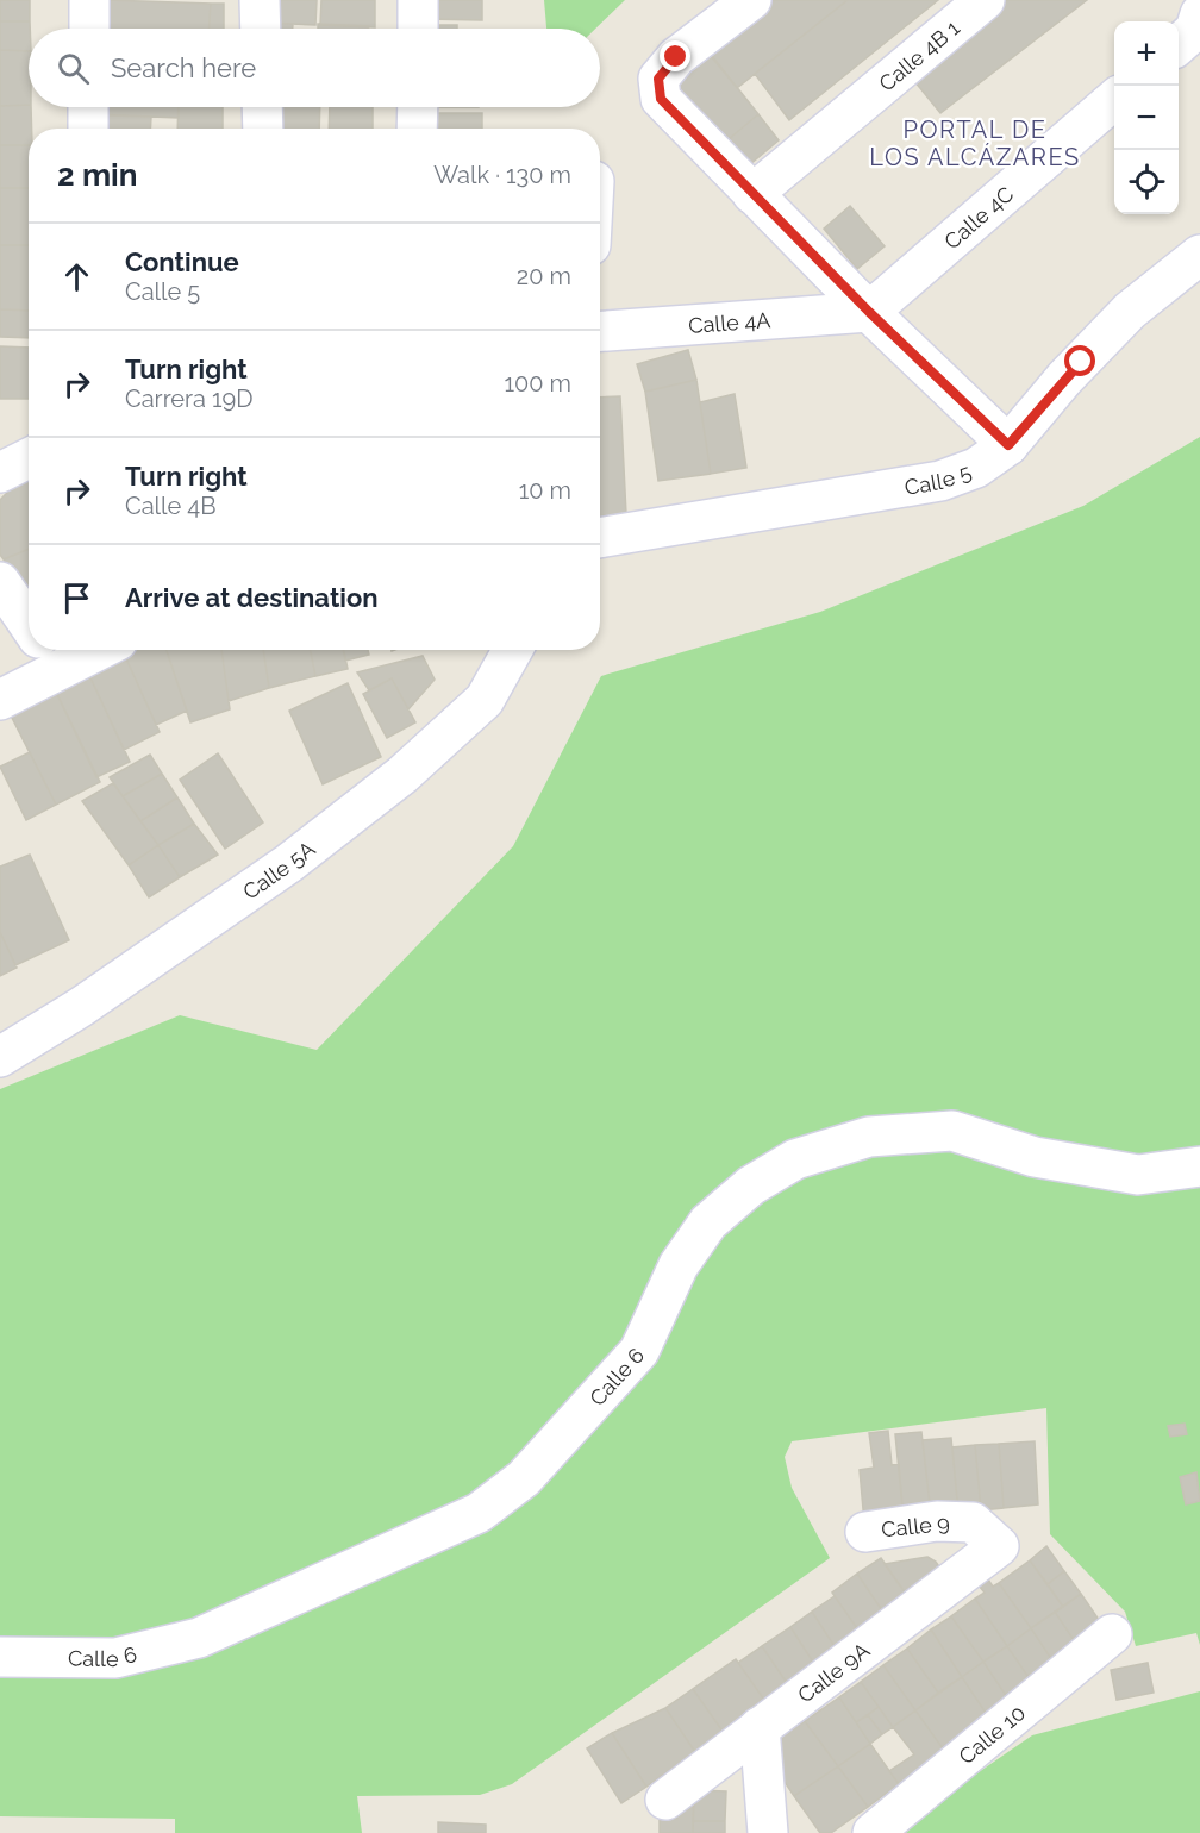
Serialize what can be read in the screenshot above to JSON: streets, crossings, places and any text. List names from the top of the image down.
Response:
{
  "streets": {
    "street": [
      "Calle 4B 1",
      "Calle 4C",
      "Calle 4A",
      "Calle 5",
      "Calle 5A",
      "Calle 6",
      "Calle 9",
      "Calle 9A",
      "Calle 10"
    ]
  },
  "crossings": [
    ["Calle 4C", "Calle 4A"],
    ["Calle 9", "Calle 9A"]
  ],
  "districts": ["PORTAL DE LOS ALCÁZARES"],
  "page": {
    "map_buttons": ["+", "−"],
    "search": "Search here",
    "heading": ["2 min", "Walk · 130 m"],
    "list": [
      ["Continue", "Calle 5", "20 m"],
      ["Turn right", "Carrera 19D", "100 m"],
      ["Turn right", "Calle 4B", "10 m"],
      "Arrive at destination"
    ]
  }
}
